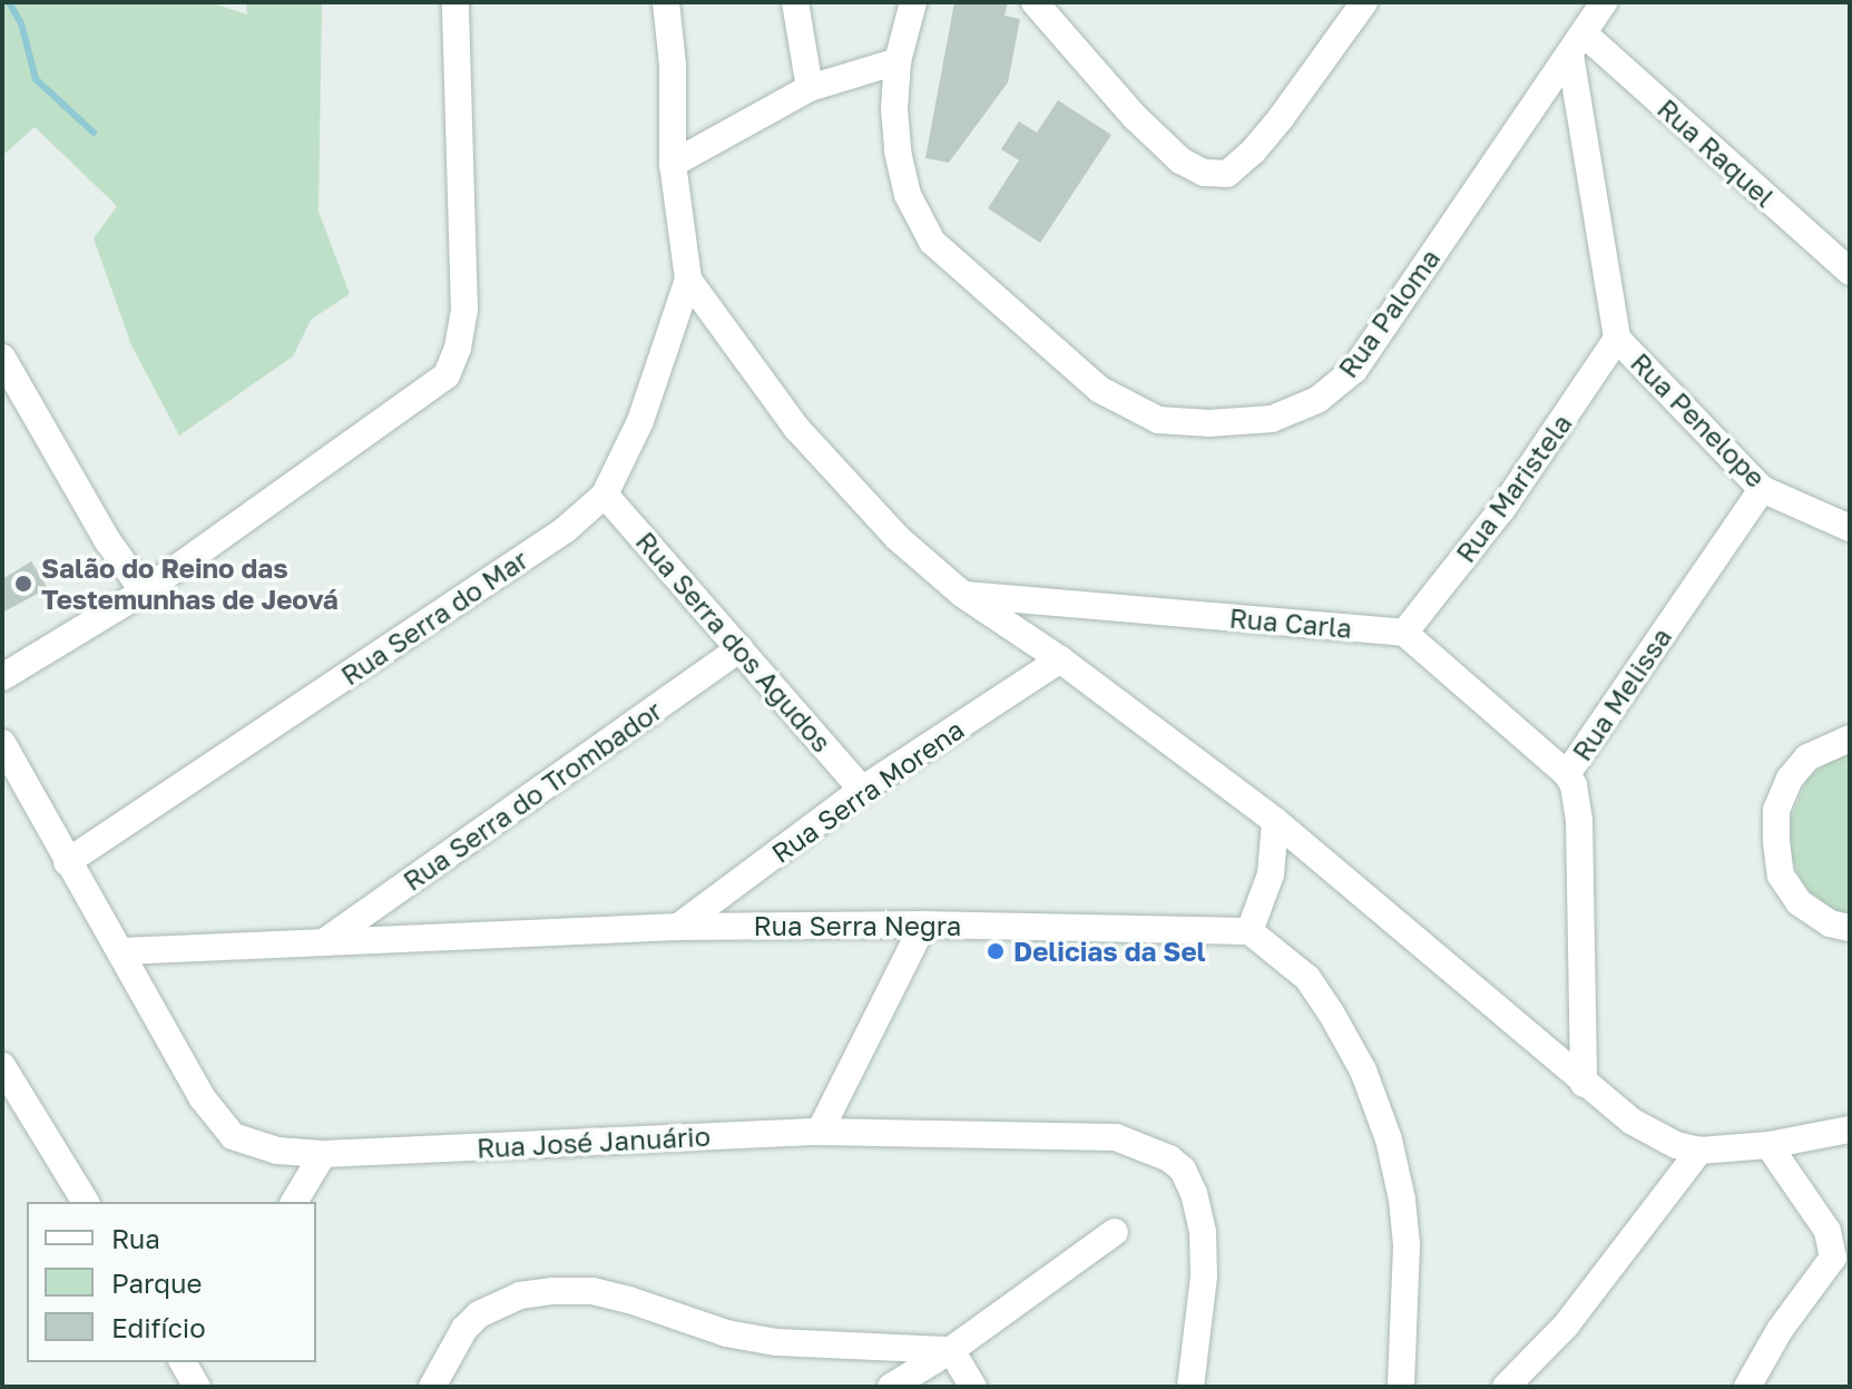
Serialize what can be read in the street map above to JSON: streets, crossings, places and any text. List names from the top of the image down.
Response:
{
  "streets": {
    "street": [
      "Rua Raquel",
      "Rua Paloma",
      "Rua Penelope",
      "Rua Maristela",
      "Rua Serra do Mar",
      "Rua Carla",
      "Rua Serra dos Agudos",
      "Rua Melissa",
      "Rua Serra Morena",
      "Rua Serra do Trombador",
      "Rua Serra Negra",
      "Rua José Januário"
    ]
  },
  "crossings": [
    ["Rua Raquel", "Rua Paloma"],
    ["Rua Raquel", "Rua Penelope"],
    ["Rua Paloma", "Rua Penelope"],
    ["Rua Penelope", "Rua Maristela"],
    ["Rua Penelope", "Rua Melissa"],
    ["Rua Maristela", "Rua Carla"],
    ["Rua Serra do Mar", "Rua Serra dos Agudos"],
    ["Rua Serra do Mar", "Rua José Januário"],
    ["Rua Serra dos Agudos", "Rua Serra Morena"],
    ["Rua Serra dos Agudos", "Rua Serra do Trombador"],
    ["Rua Serra Morena", "Rua Serra Negra"],
    ["Rua Serra do Trombador", "Rua Serra Negra"],
    ["Rua Serra Negra", "Rua José Januário"]
  ],
  "places": ["Salão do Reino das Testemunhas de Jeová", "Delicias da Sel"],
  "legend": ["Rua", "Parque", "Edifício"]
}
